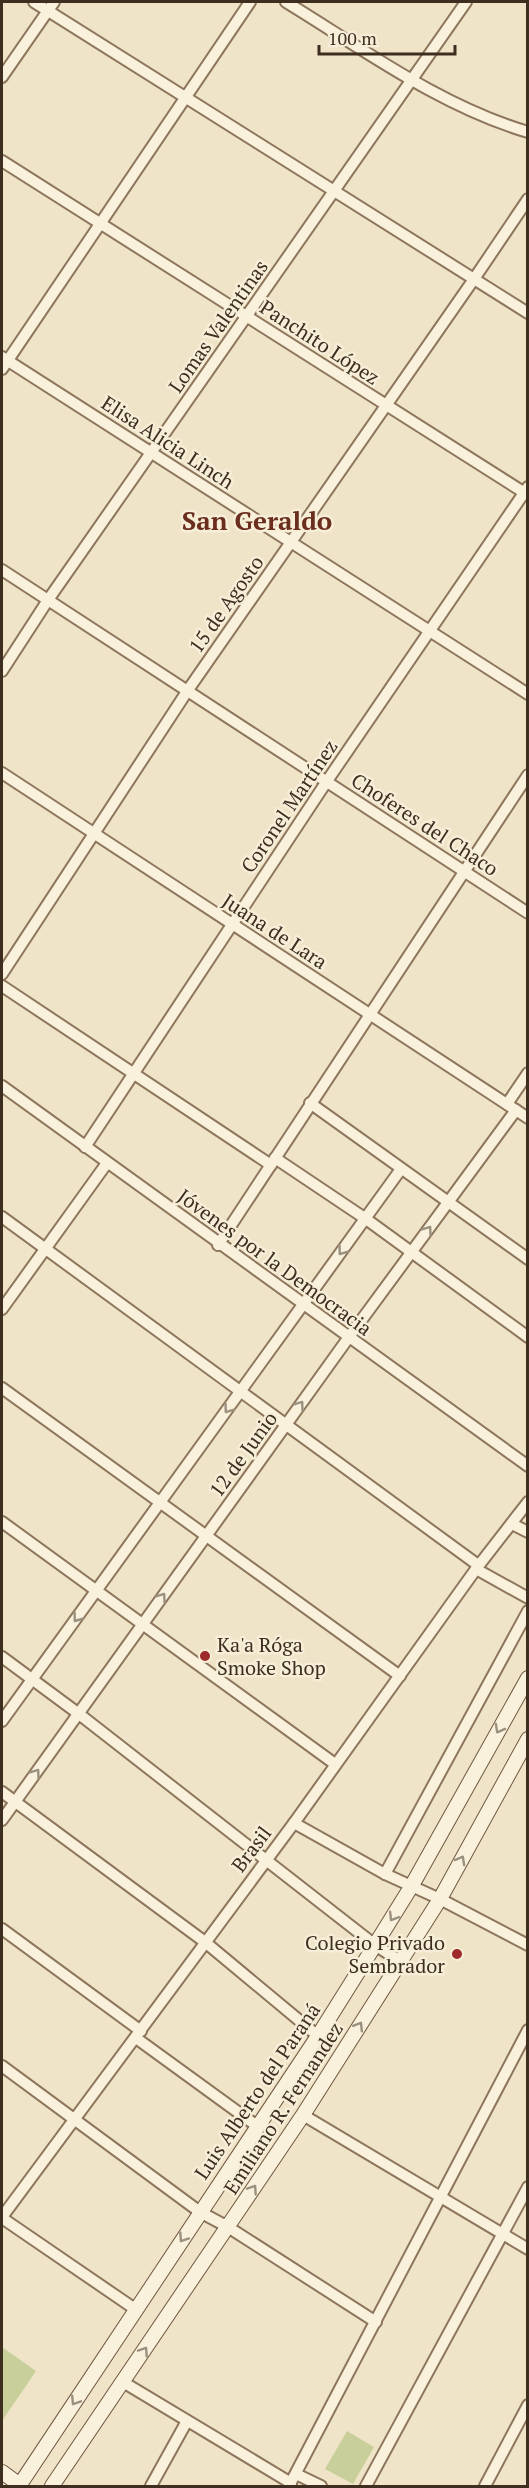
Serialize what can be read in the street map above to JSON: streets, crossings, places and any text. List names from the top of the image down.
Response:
{
  "streets": {
    "main road": ["Luis Alberto del Paraná", "Emiliano R. Fernandez"],
    "street": [
      "Lomas Valentinas",
      "Panchito López",
      "Elisa Alicia Linch",
      "15 de Agosto",
      "Coronel Martínez",
      "Choferes del Chaco",
      "Juana de Lara",
      "Jóvenes por la Democracia",
      "12 de Junio",
      "Brasil"
    ]
  },
  "crossings": [
    ["Lomas Valentinas", "Panchito López"],
    ["Lomas Valentinas", "Elisa Alicia Linch"],
    ["Lomas Valentinas", "Choferes del Chaco"],
    ["Panchito López", "15 de Agosto"],
    ["Panchito López", "Coronel Martínez"],
    ["Elisa Alicia Linch", "15 de Agosto"],
    ["Elisa Alicia Linch", "Coronel Martínez"],
    ["15 de Agosto", "Choferes del Chaco"],
    ["15 de Agosto", "Juana de Lara"],
    ["Coronel Martínez", "Choferes del Chaco"],
    ["Coronel Martínez", "Juana de Lara"],
    ["Coronel Martínez", "Jóvenes por la Democracia"],
    ["Juana de Lara", "12 de Junio"],
    ["Jóvenes por la Democracia", "12 de Junio"]
  ],
  "one_way": ["Luis Alberto del Paraná", "Emiliano R. Fernandez"],
  "districts": ["San Geraldo"],
  "places": ["Ka'a Róga Smoke Shop", "Colegio Privado Sembrador"],
  "scale_bar": "100 m"
}
